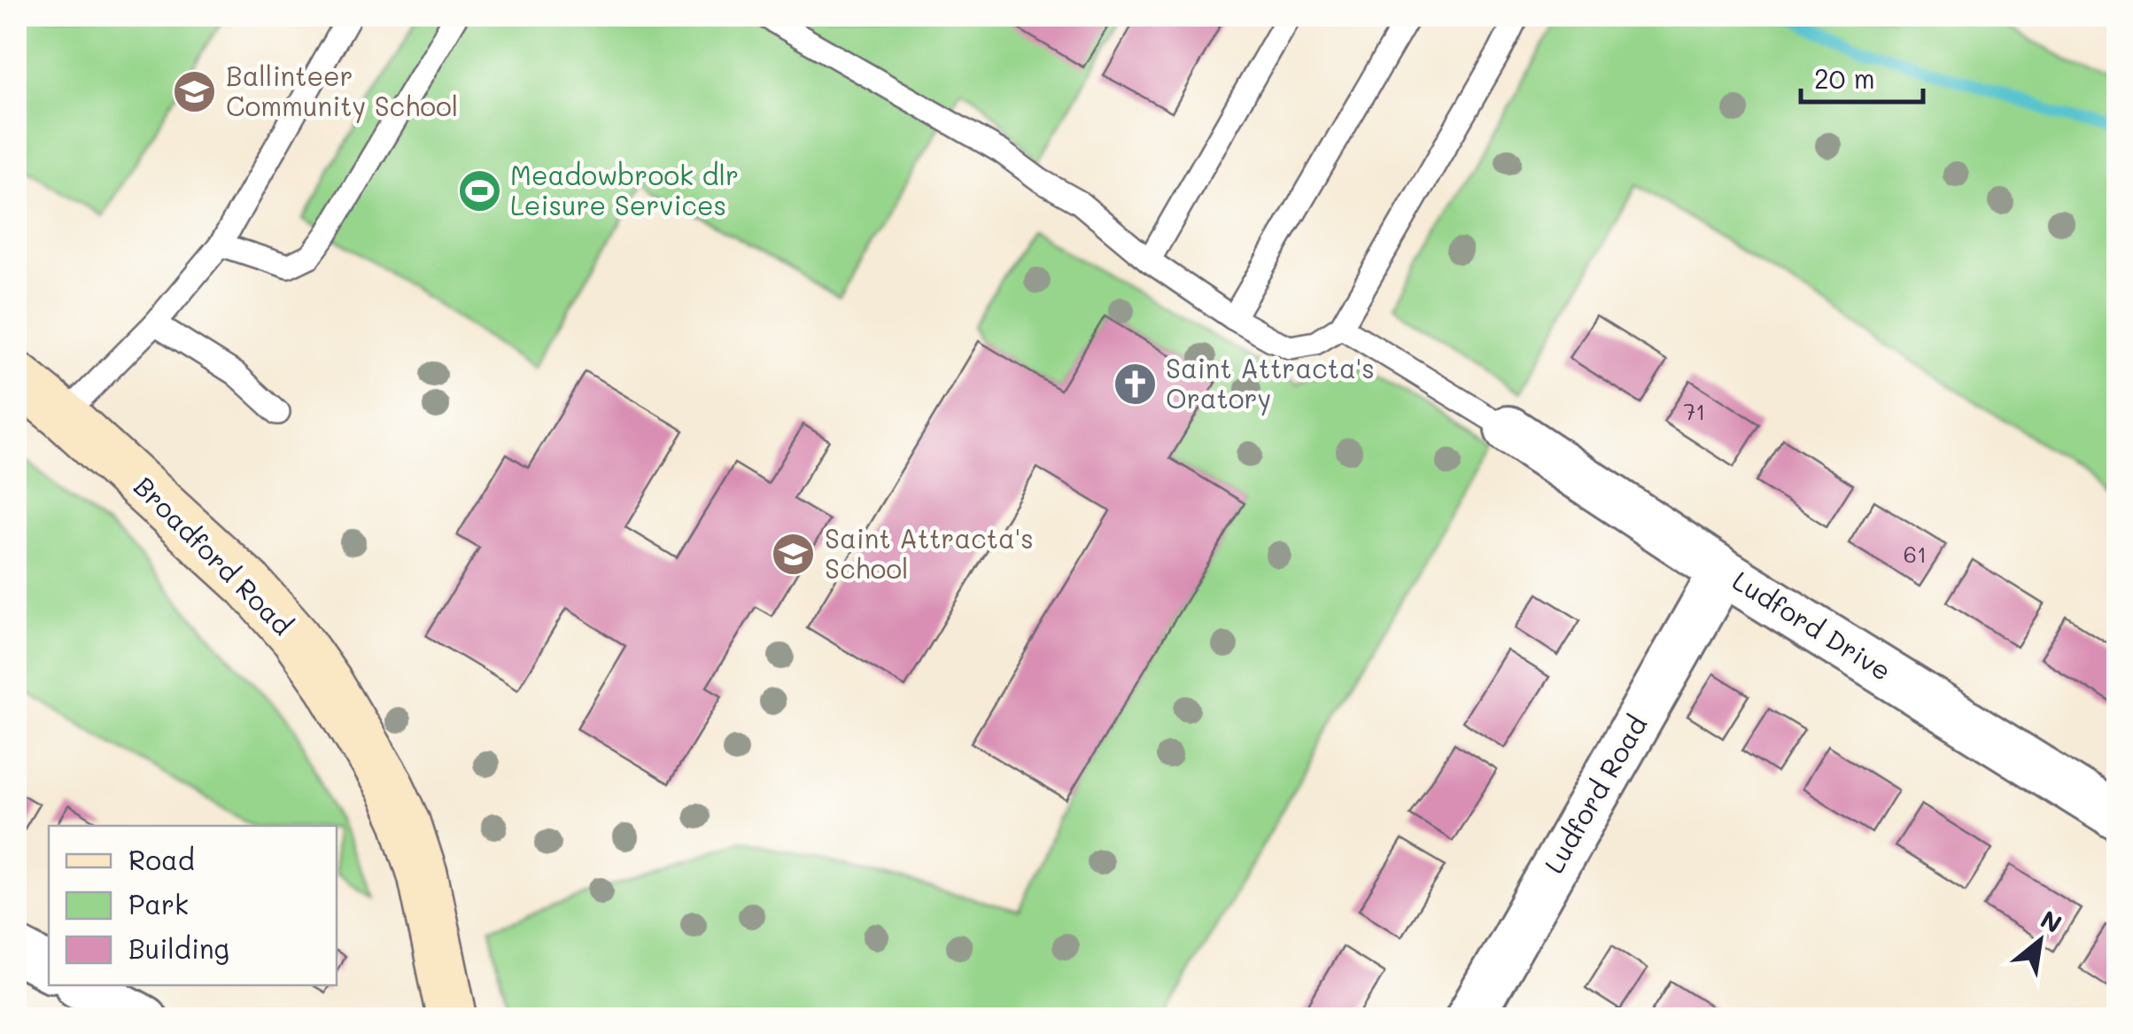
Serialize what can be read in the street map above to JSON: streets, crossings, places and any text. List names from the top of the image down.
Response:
{
  "streets": {
    "street": ["Broadford Road", "Ludford Drive", "Ludford Road"]
  },
  "crossings": [
    ["Ludford Drive", "Ludford Road"]
  ],
  "places": {
    "school or university": ["Ballinteer Community School", "Saint Attracta's School"],
    "sports": ["Meadowbrook dlr Leisure Services"],
    "church": ["Saint Attracta's Oratory"]
  },
  "house_numbers": ["71", "61"],
  "legend": ["Road", "Park", "Building"],
  "scale_bar": "20 m",
  "north": "top right"
}
